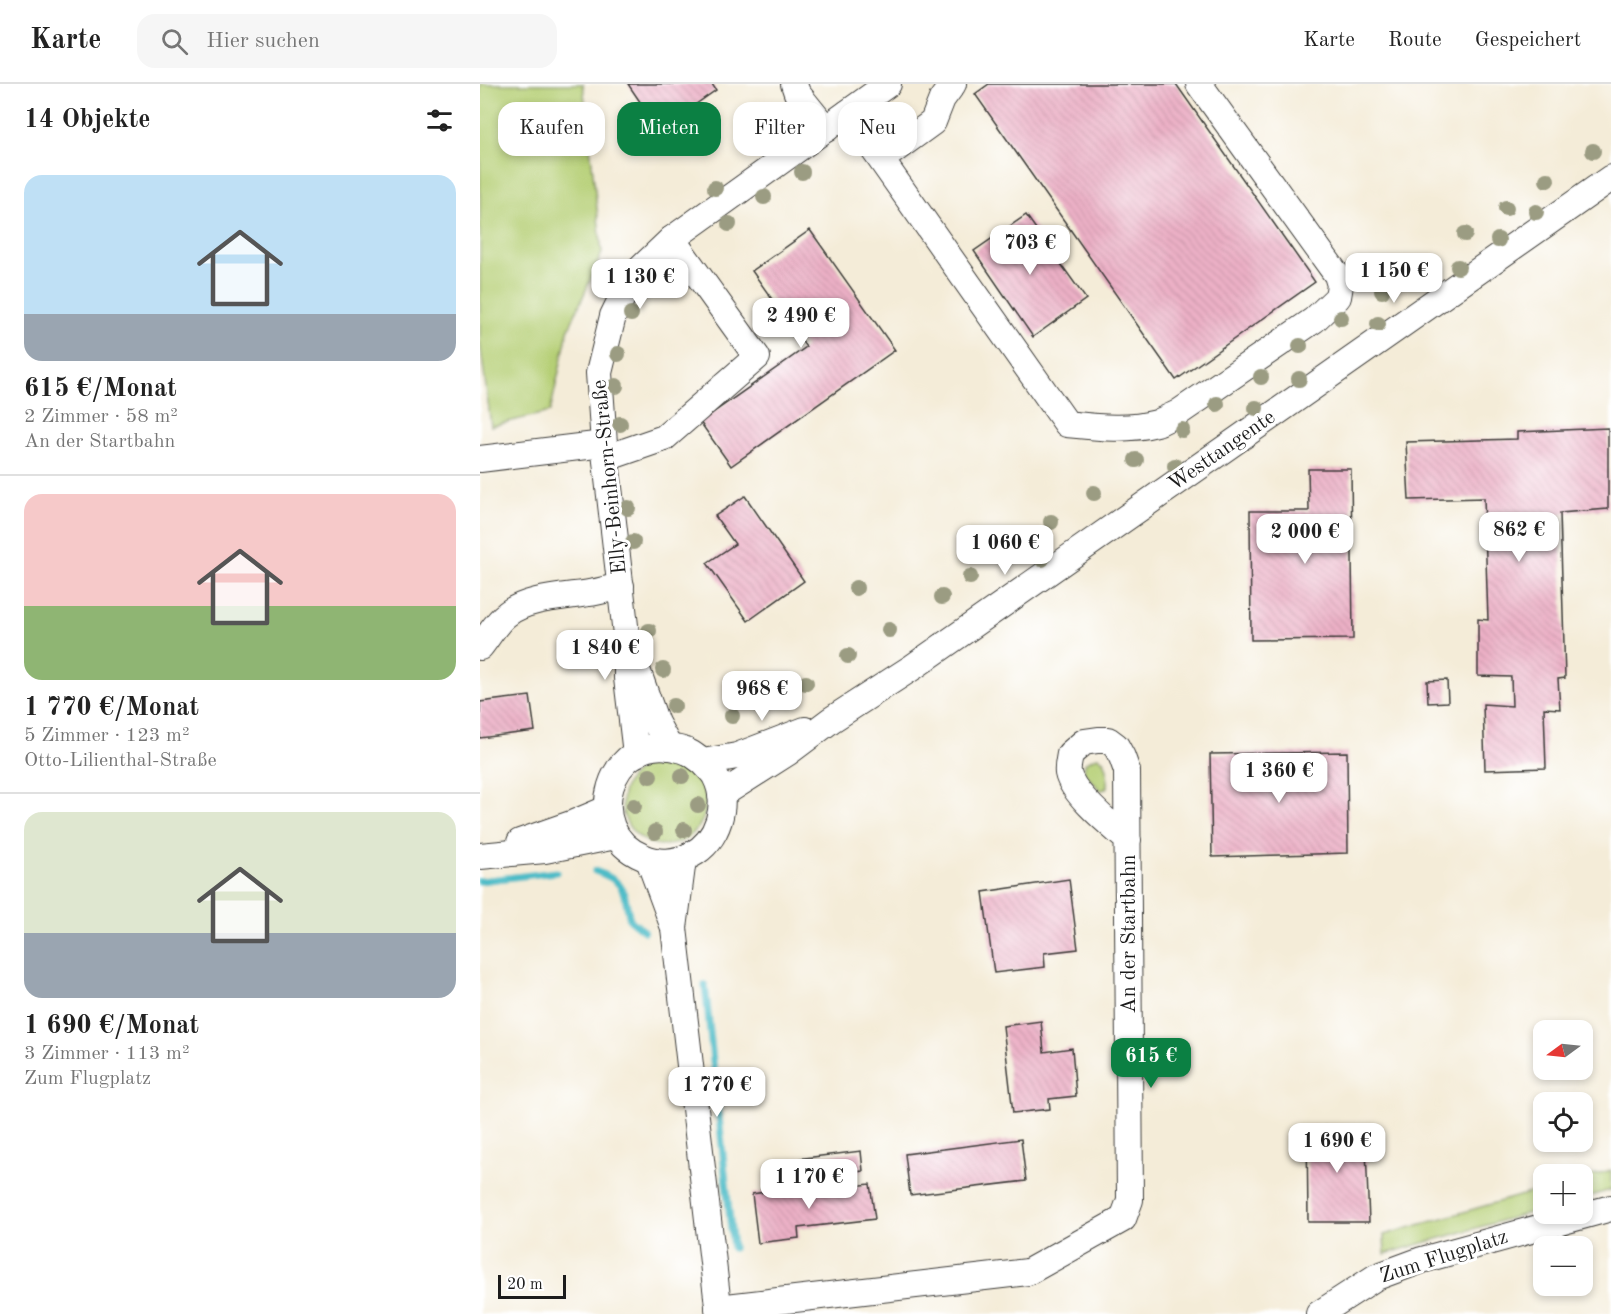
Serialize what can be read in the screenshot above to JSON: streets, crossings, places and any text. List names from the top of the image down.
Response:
{
  "streets": {
    "street": [
      "Westtangente",
      "Elly-Beinhorn-Straße",
      "An der Startbahn",
      "Zum Flugplatz"
    ]
  },
  "crossings": [
    ["Westtangente", "Elly-Beinhorn-Straße"]
  ],
  "scale_bar": "20 m",
  "north": "left",
  "page": {
    "header": "Karte",
    "search": "Hier suchen",
    "nav": ["Karte", "Route", "Gespeichert"],
    "heading": "14 Objekte",
    "chip": [
      "Kaufen",
      "Mieten",
      "Filter",
      "Neu"
    ],
    "list": [
      {
        "name": "615 €/Monat",
        "note": "2 Zimmer · 58 m² · An der Startbahn"
      },
      {
        "name": "1 770 €/Monat",
        "note": "5 Zimmer · 123 m² · Otto-Lilienthal-Straße"
      },
      {
        "name": "1 690 €/Monat",
        "note": "3 Zimmer · 113 m² · Zum Flugplatz"
      }
    ],
    "price": [
      "703 €",
      "1 150 €",
      "1 130 €",
      "2 490 €",
      "862 €",
      "2 000 €",
      "1 060 €",
      "1 840 €",
      "968 €",
      "1 360 €",
      "615 €",
      "1 770 €",
      "1 690 €",
      "1 170 €"
    ],
    "map_buttons": ["+", "−"],
    "scale": "20 m"
  }
}
